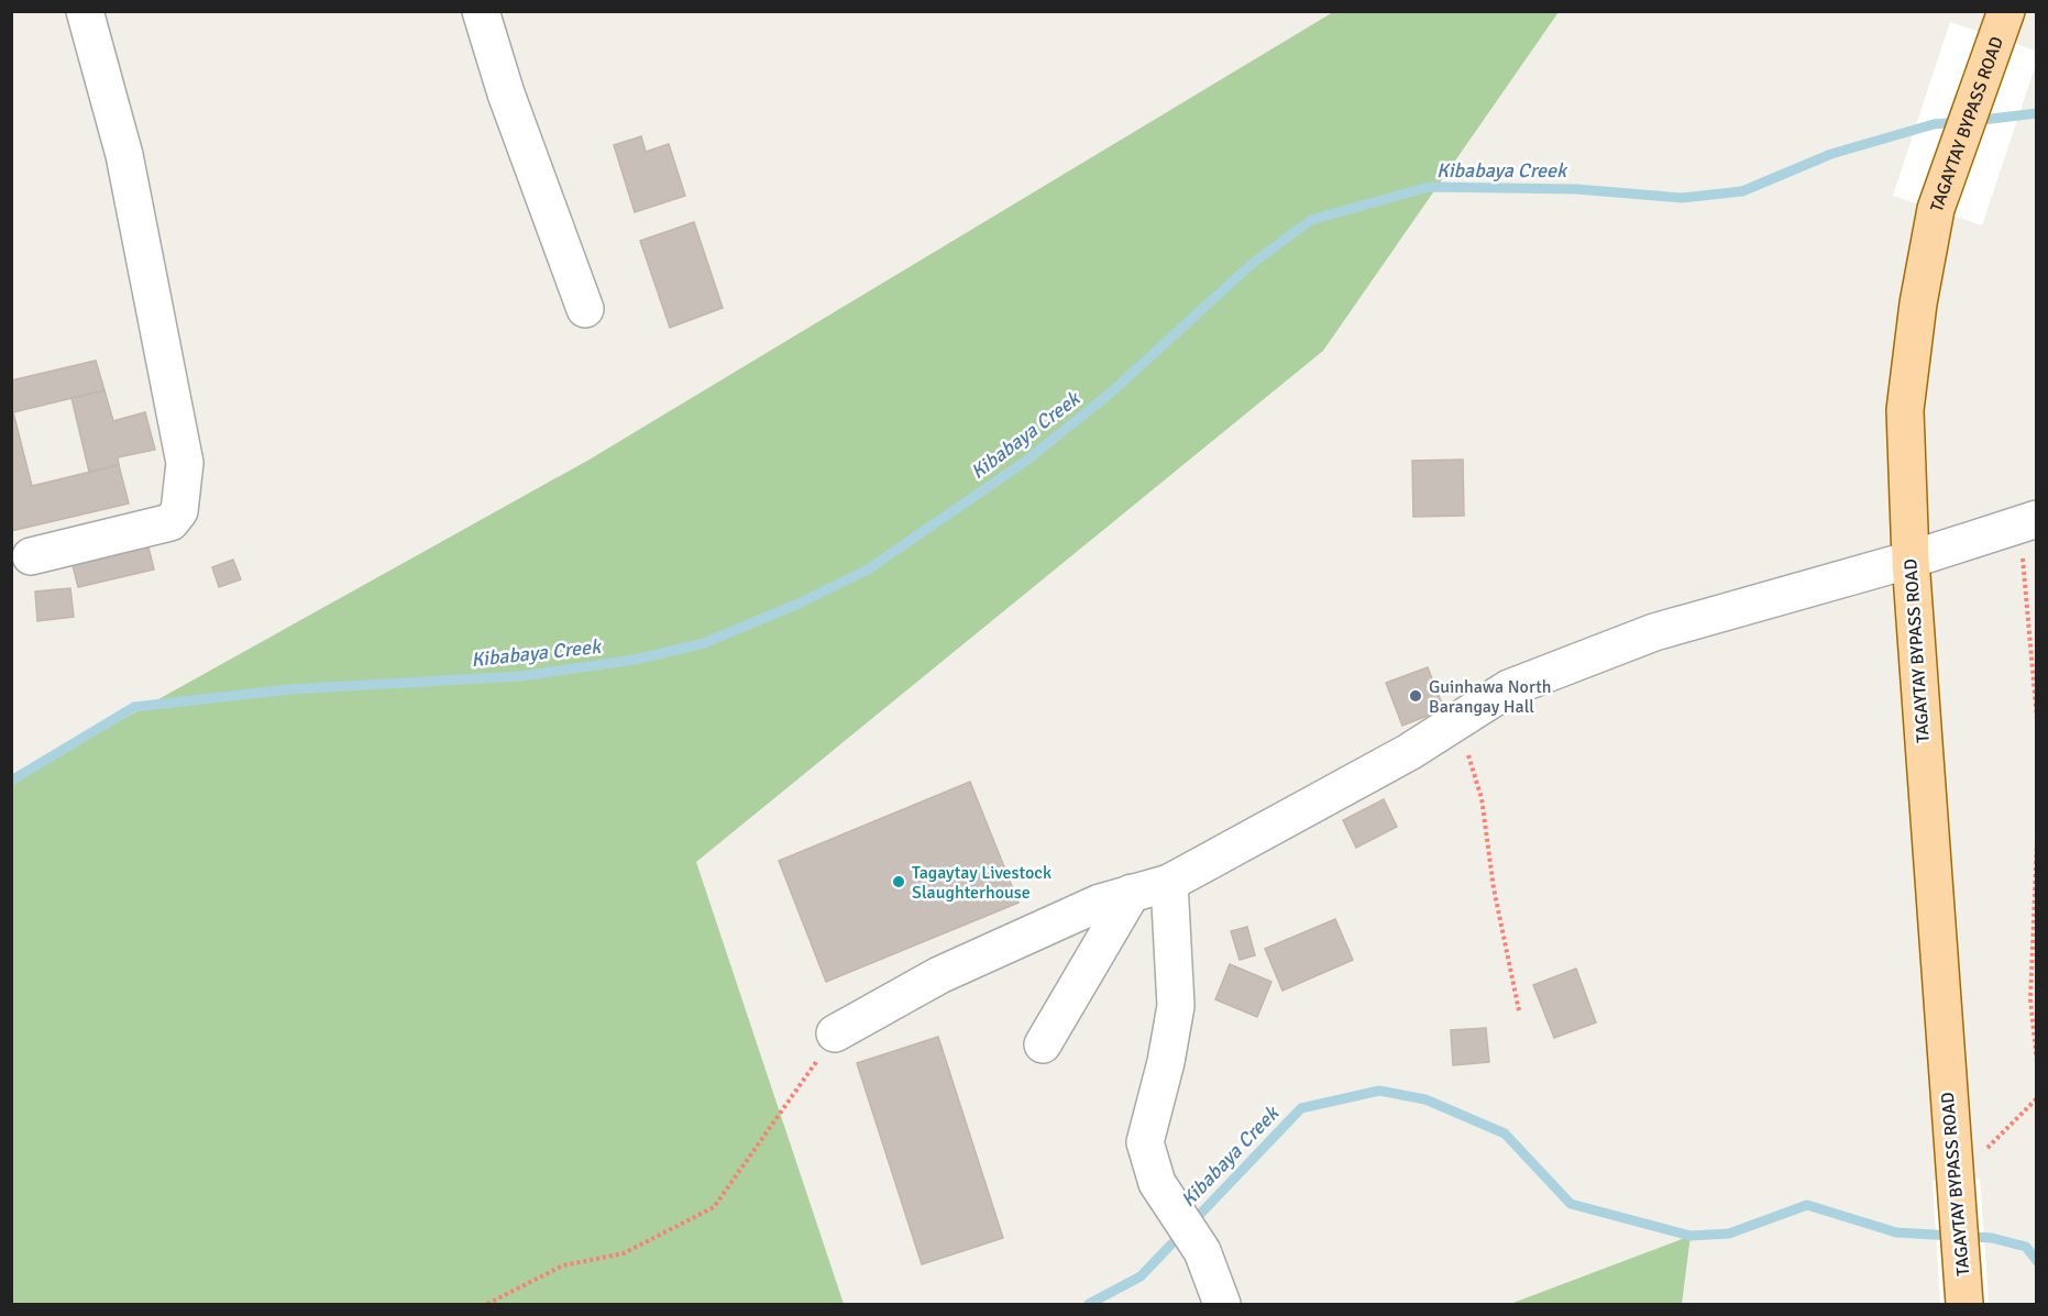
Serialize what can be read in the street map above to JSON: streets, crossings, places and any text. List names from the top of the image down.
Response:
{
  "streets": {
    "main road": ["TAGAYTAY BYPASS ROAD"]
  },
  "water": ["Kibabaya Creek"],
  "places": ["Guinhawa North Barangay Hall", "Tagaytay Livestock Slaughterhouse"]
}
